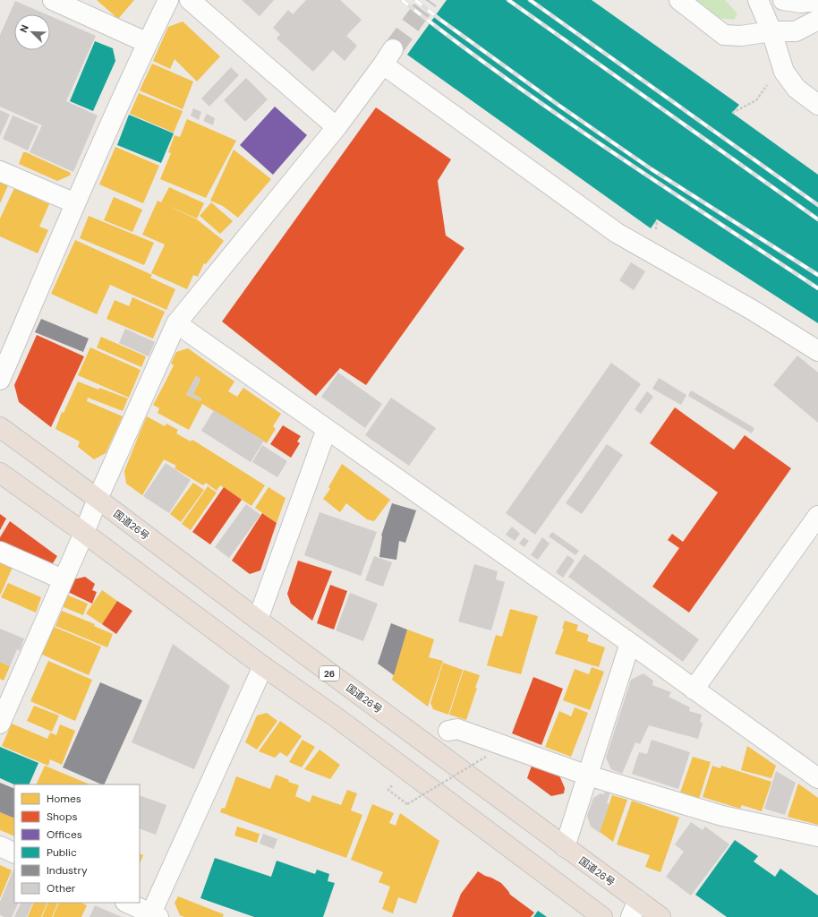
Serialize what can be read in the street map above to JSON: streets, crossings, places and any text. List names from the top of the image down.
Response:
{
  "streets": {
    "highway": ["国道26号", "26"]
  },
  "legend": [
    "Homes",
    "Shops",
    "Offices",
    "Public",
    "Industry",
    "Other"
  ],
  "north": "top left"
}
